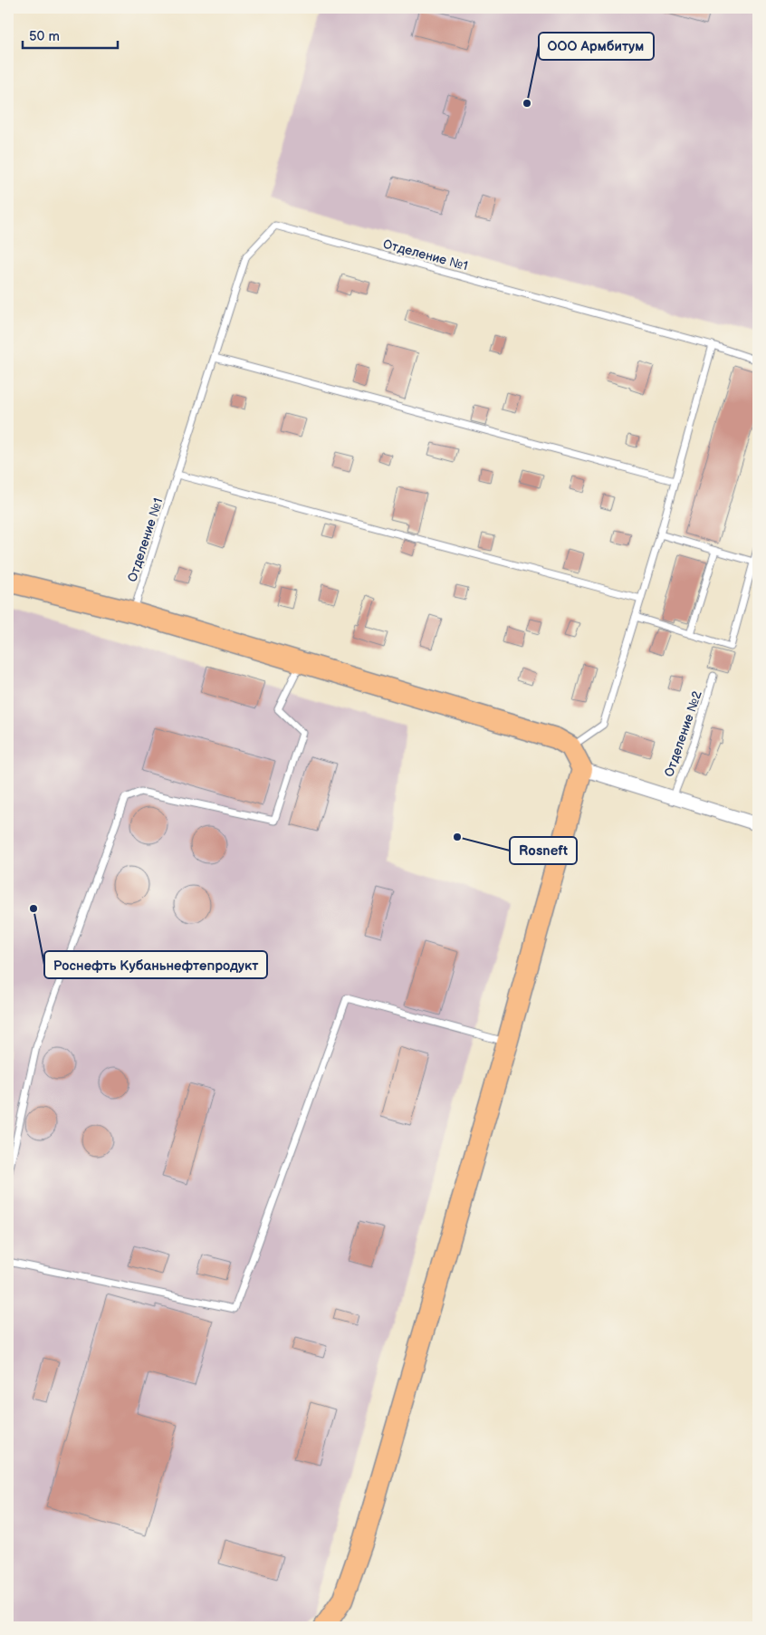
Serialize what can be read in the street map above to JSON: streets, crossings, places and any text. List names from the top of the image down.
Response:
{
  "streets": {
    "lane": ["Отделение №1", "Отделение №2"]
  },
  "places": ["ООО Армбитум", "Rosneft", "Роснефть Кубаньнефтепродукт"],
  "scale_bar": "50 m"
}
